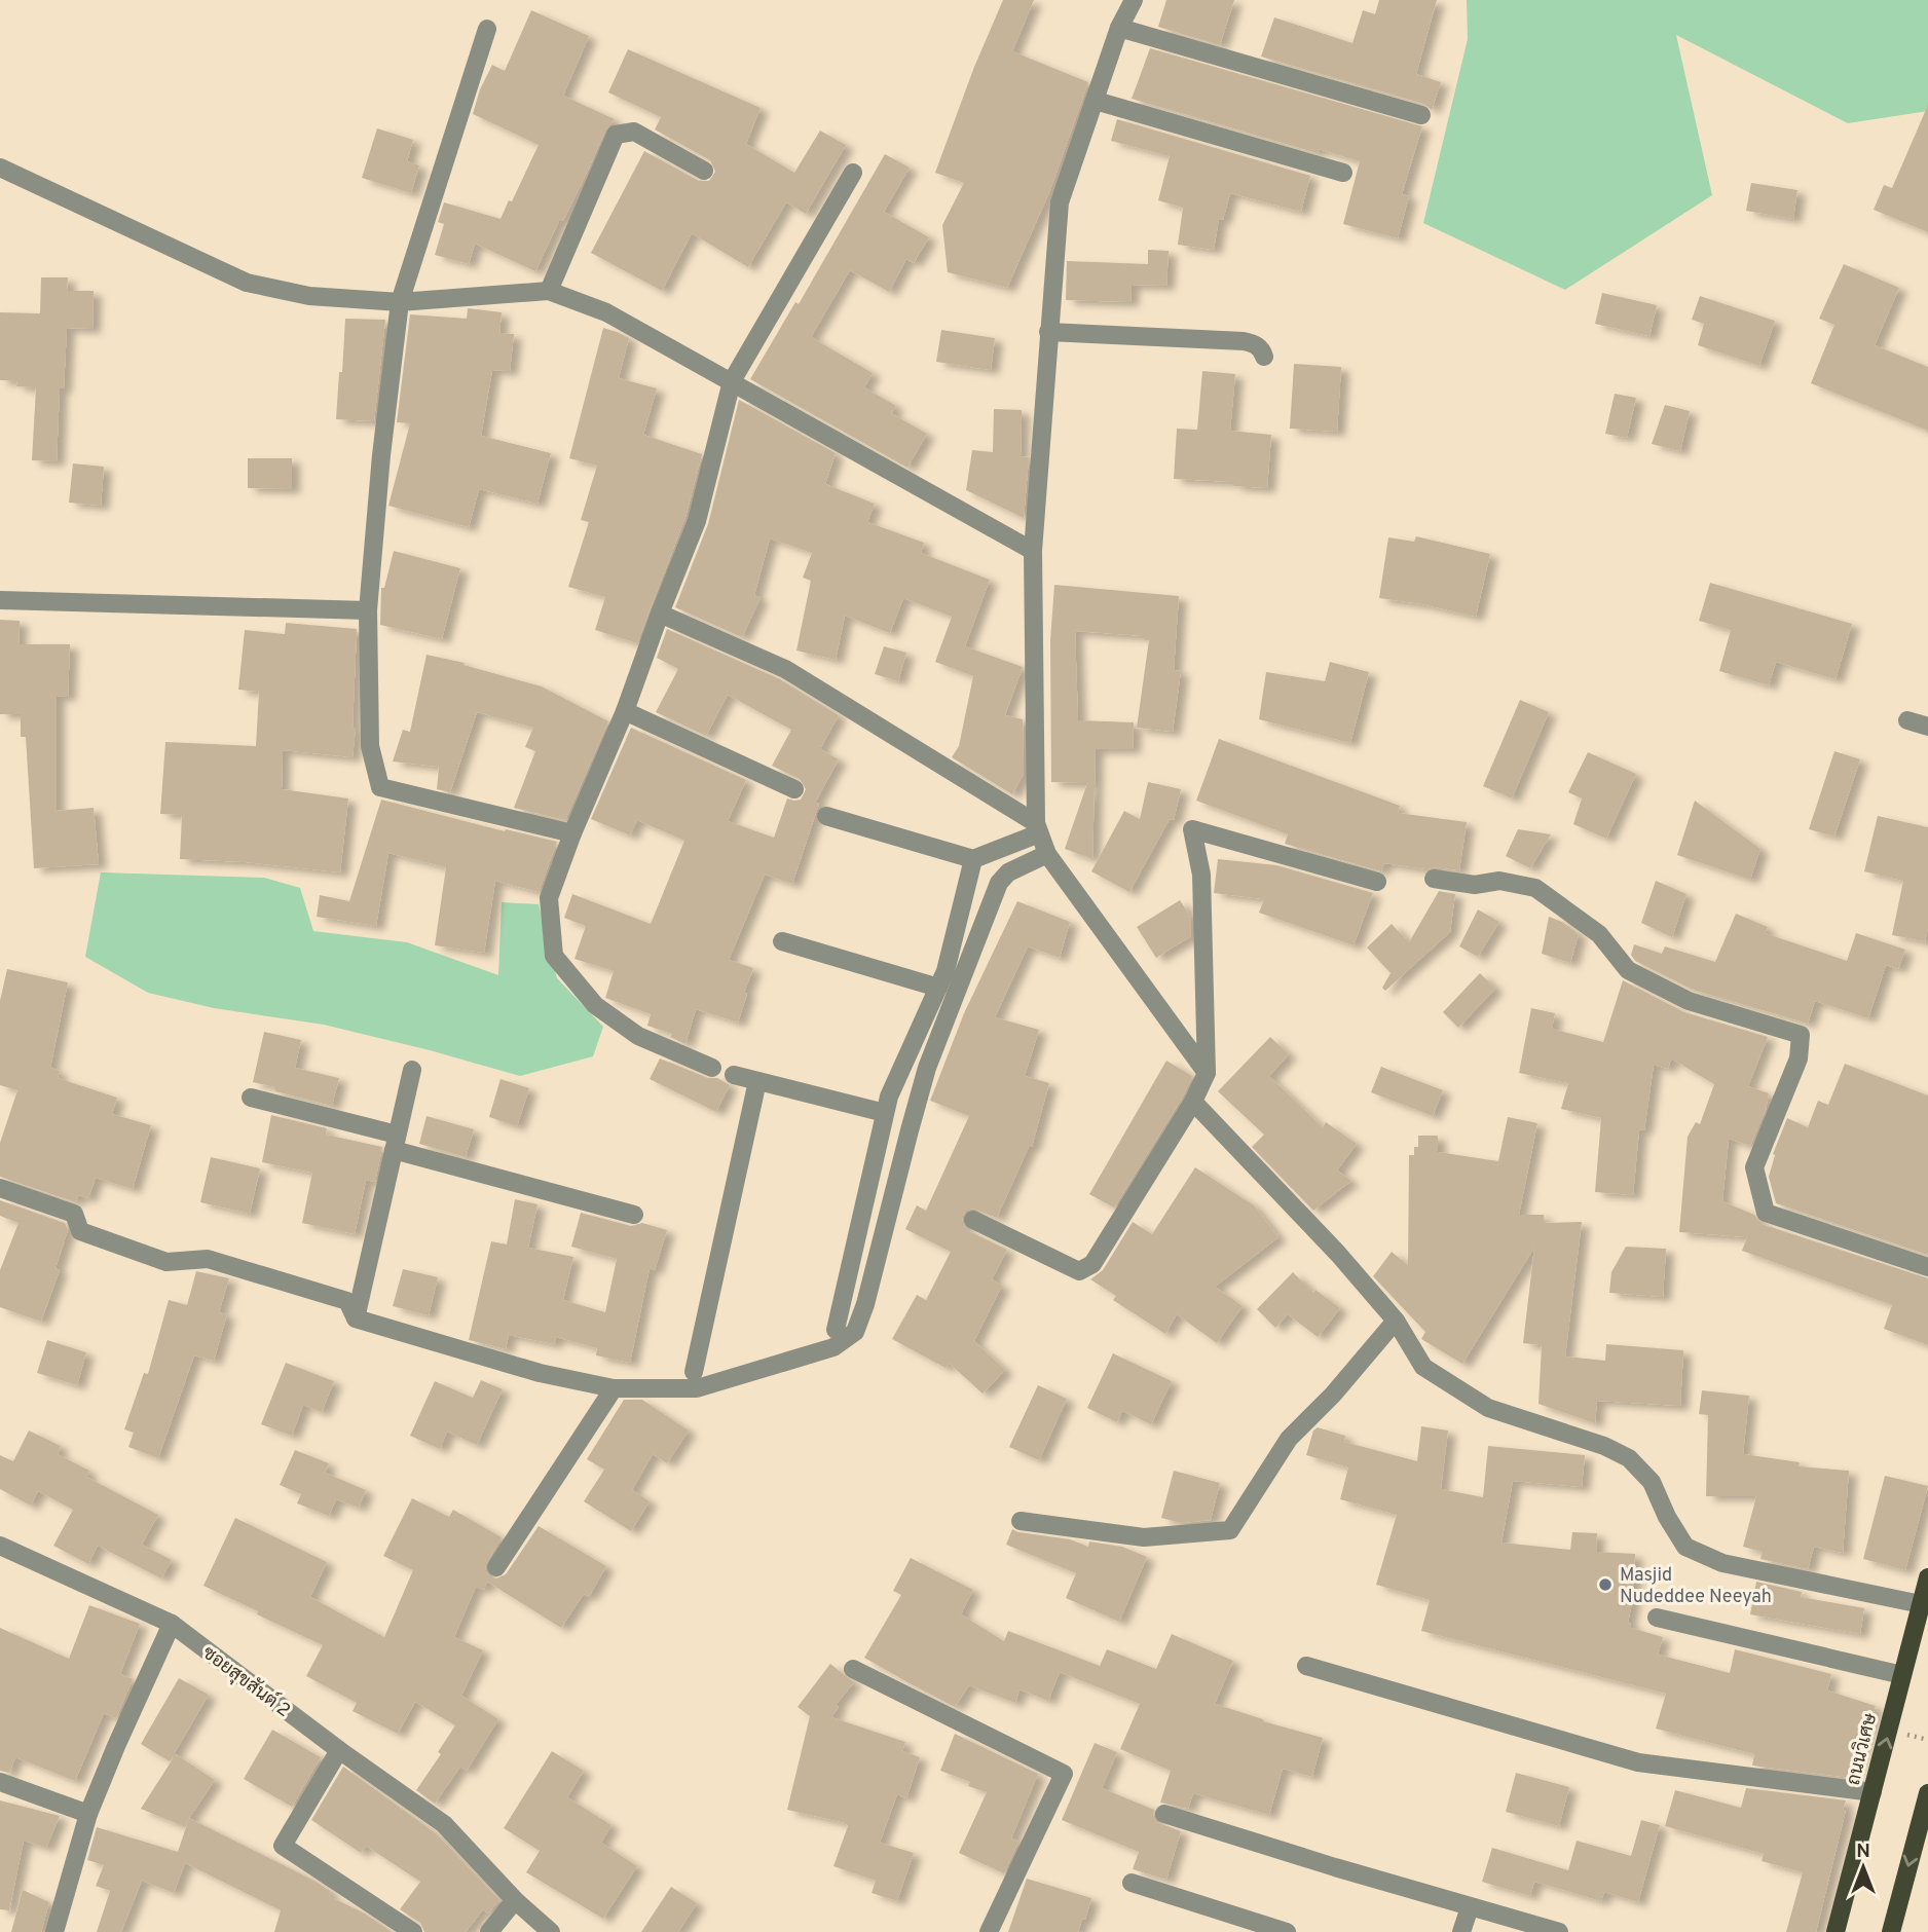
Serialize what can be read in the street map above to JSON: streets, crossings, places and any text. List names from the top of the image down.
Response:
{
  "streets": {
    "main road": ["ถนนวิเศษ"],
    "street": ["ซอยสุขสันต์ 2"]
  },
  "places": ["Masjid Nudeddee Neeyah"],
  "north": "top"
}
